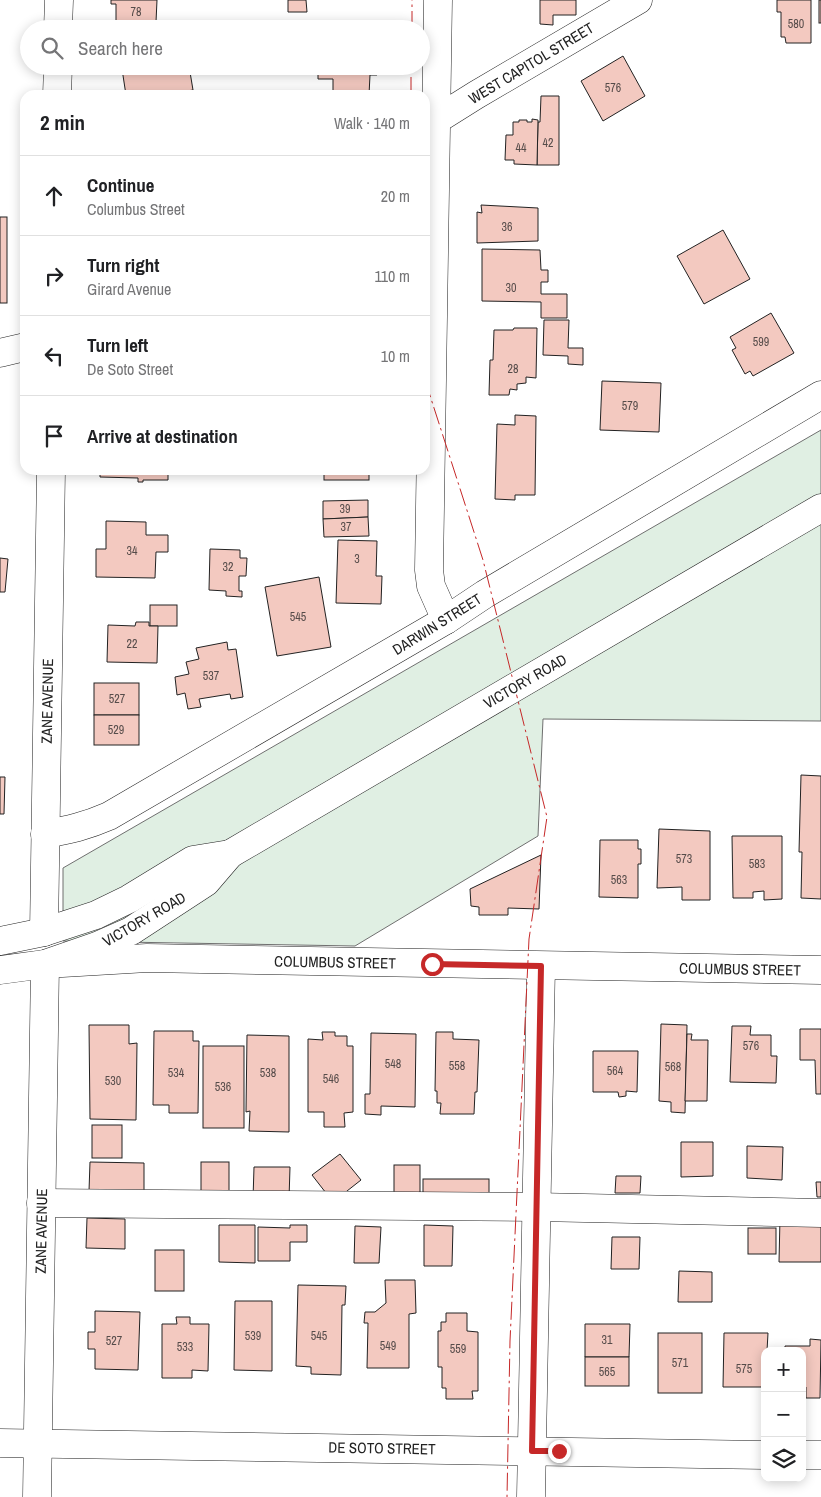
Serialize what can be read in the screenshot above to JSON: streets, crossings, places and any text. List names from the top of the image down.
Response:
{
  "streets": {
    "street": [
      "WEST CAPITOL STREET",
      "DARWIN STREET",
      "VICTORY ROAD",
      "ZANE AVENUE",
      "COLUMBUS STREET",
      "DE SOTO STREET"
    ]
  },
  "crossings": [
    ["DARWIN STREET", "ZANE AVENUE"],
    ["VICTORY ROAD", "ZANE AVENUE"],
    ["VICTORY ROAD", "COLUMBUS STREET"],
    ["ZANE AVENUE", "COLUMBUS STREET"],
    ["ZANE AVENUE", "DE SOTO STREET"]
  ],
  "house_numbers": [
    "78",
    "580",
    "576",
    "42",
    "44",
    "36",
    "30",
    "599",
    "28",
    "579",
    "39",
    "37",
    "34",
    "3",
    "32",
    "545",
    "22",
    "537",
    "527",
    "529",
    "573",
    "583",
    "563",
    "576",
    "548",
    "558",
    "568",
    "564",
    "534",
    "538",
    "546",
    "530",
    "536",
    "539",
    "545",
    "31",
    "527",
    "549",
    "533",
    "559",
    "571",
    "575",
    "565"
  ],
  "page": {
    "search": "Search here",
    "heading": ["2 min", "Walk · 140 m"],
    "list": [
      ["Continue", "Columbus Street", "20 m"],
      ["Turn right", "Girard Avenue", "110 m"],
      ["Turn left", "De Soto Street", "10 m"],
      "Arrive at destination"
    ],
    "map_buttons": ["+", "−"]
  }
}
